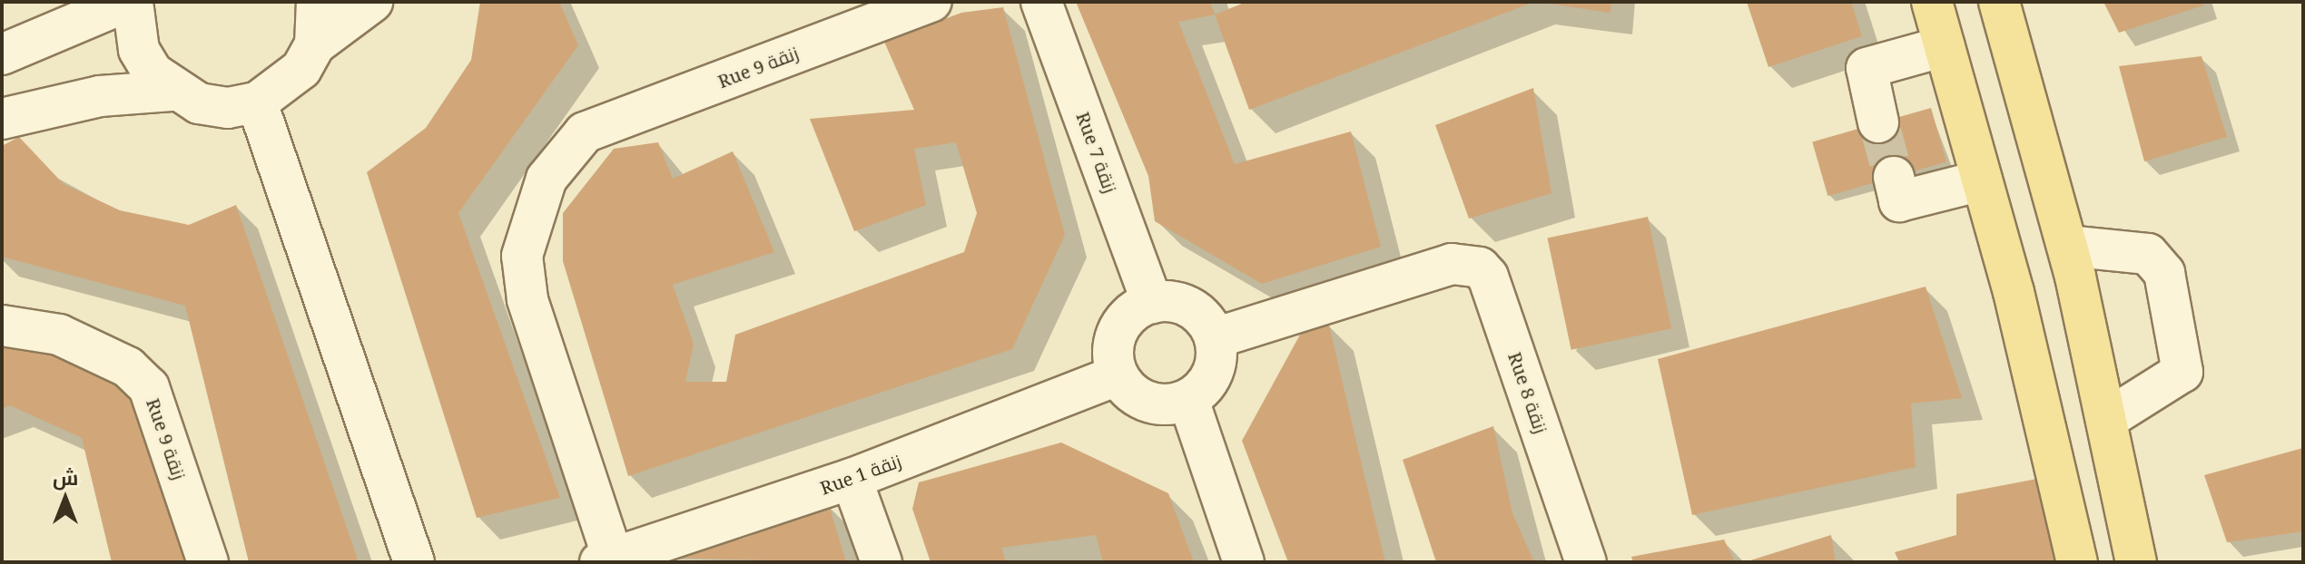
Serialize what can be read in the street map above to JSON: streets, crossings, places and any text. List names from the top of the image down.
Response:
{
  "streets": {
    "street": [
      "Rue 9 زنقة",
      "Rue 7 زنقة",
      "Rue 8 زنقة",
      "Rue 1 زنقة"
    ]
  },
  "crossings": [
    ["Rue 9 زنقة", "Rue 1 زنقة"],
    ["Rue 7 زنقة", "Rue 8 زنقة"],
    ["Rue 7 زنقة", "Rue 1 زنقة"],
    ["Rue 8 زنقة", "Rue 1 زنقة"]
  ],
  "north": "top"
}
